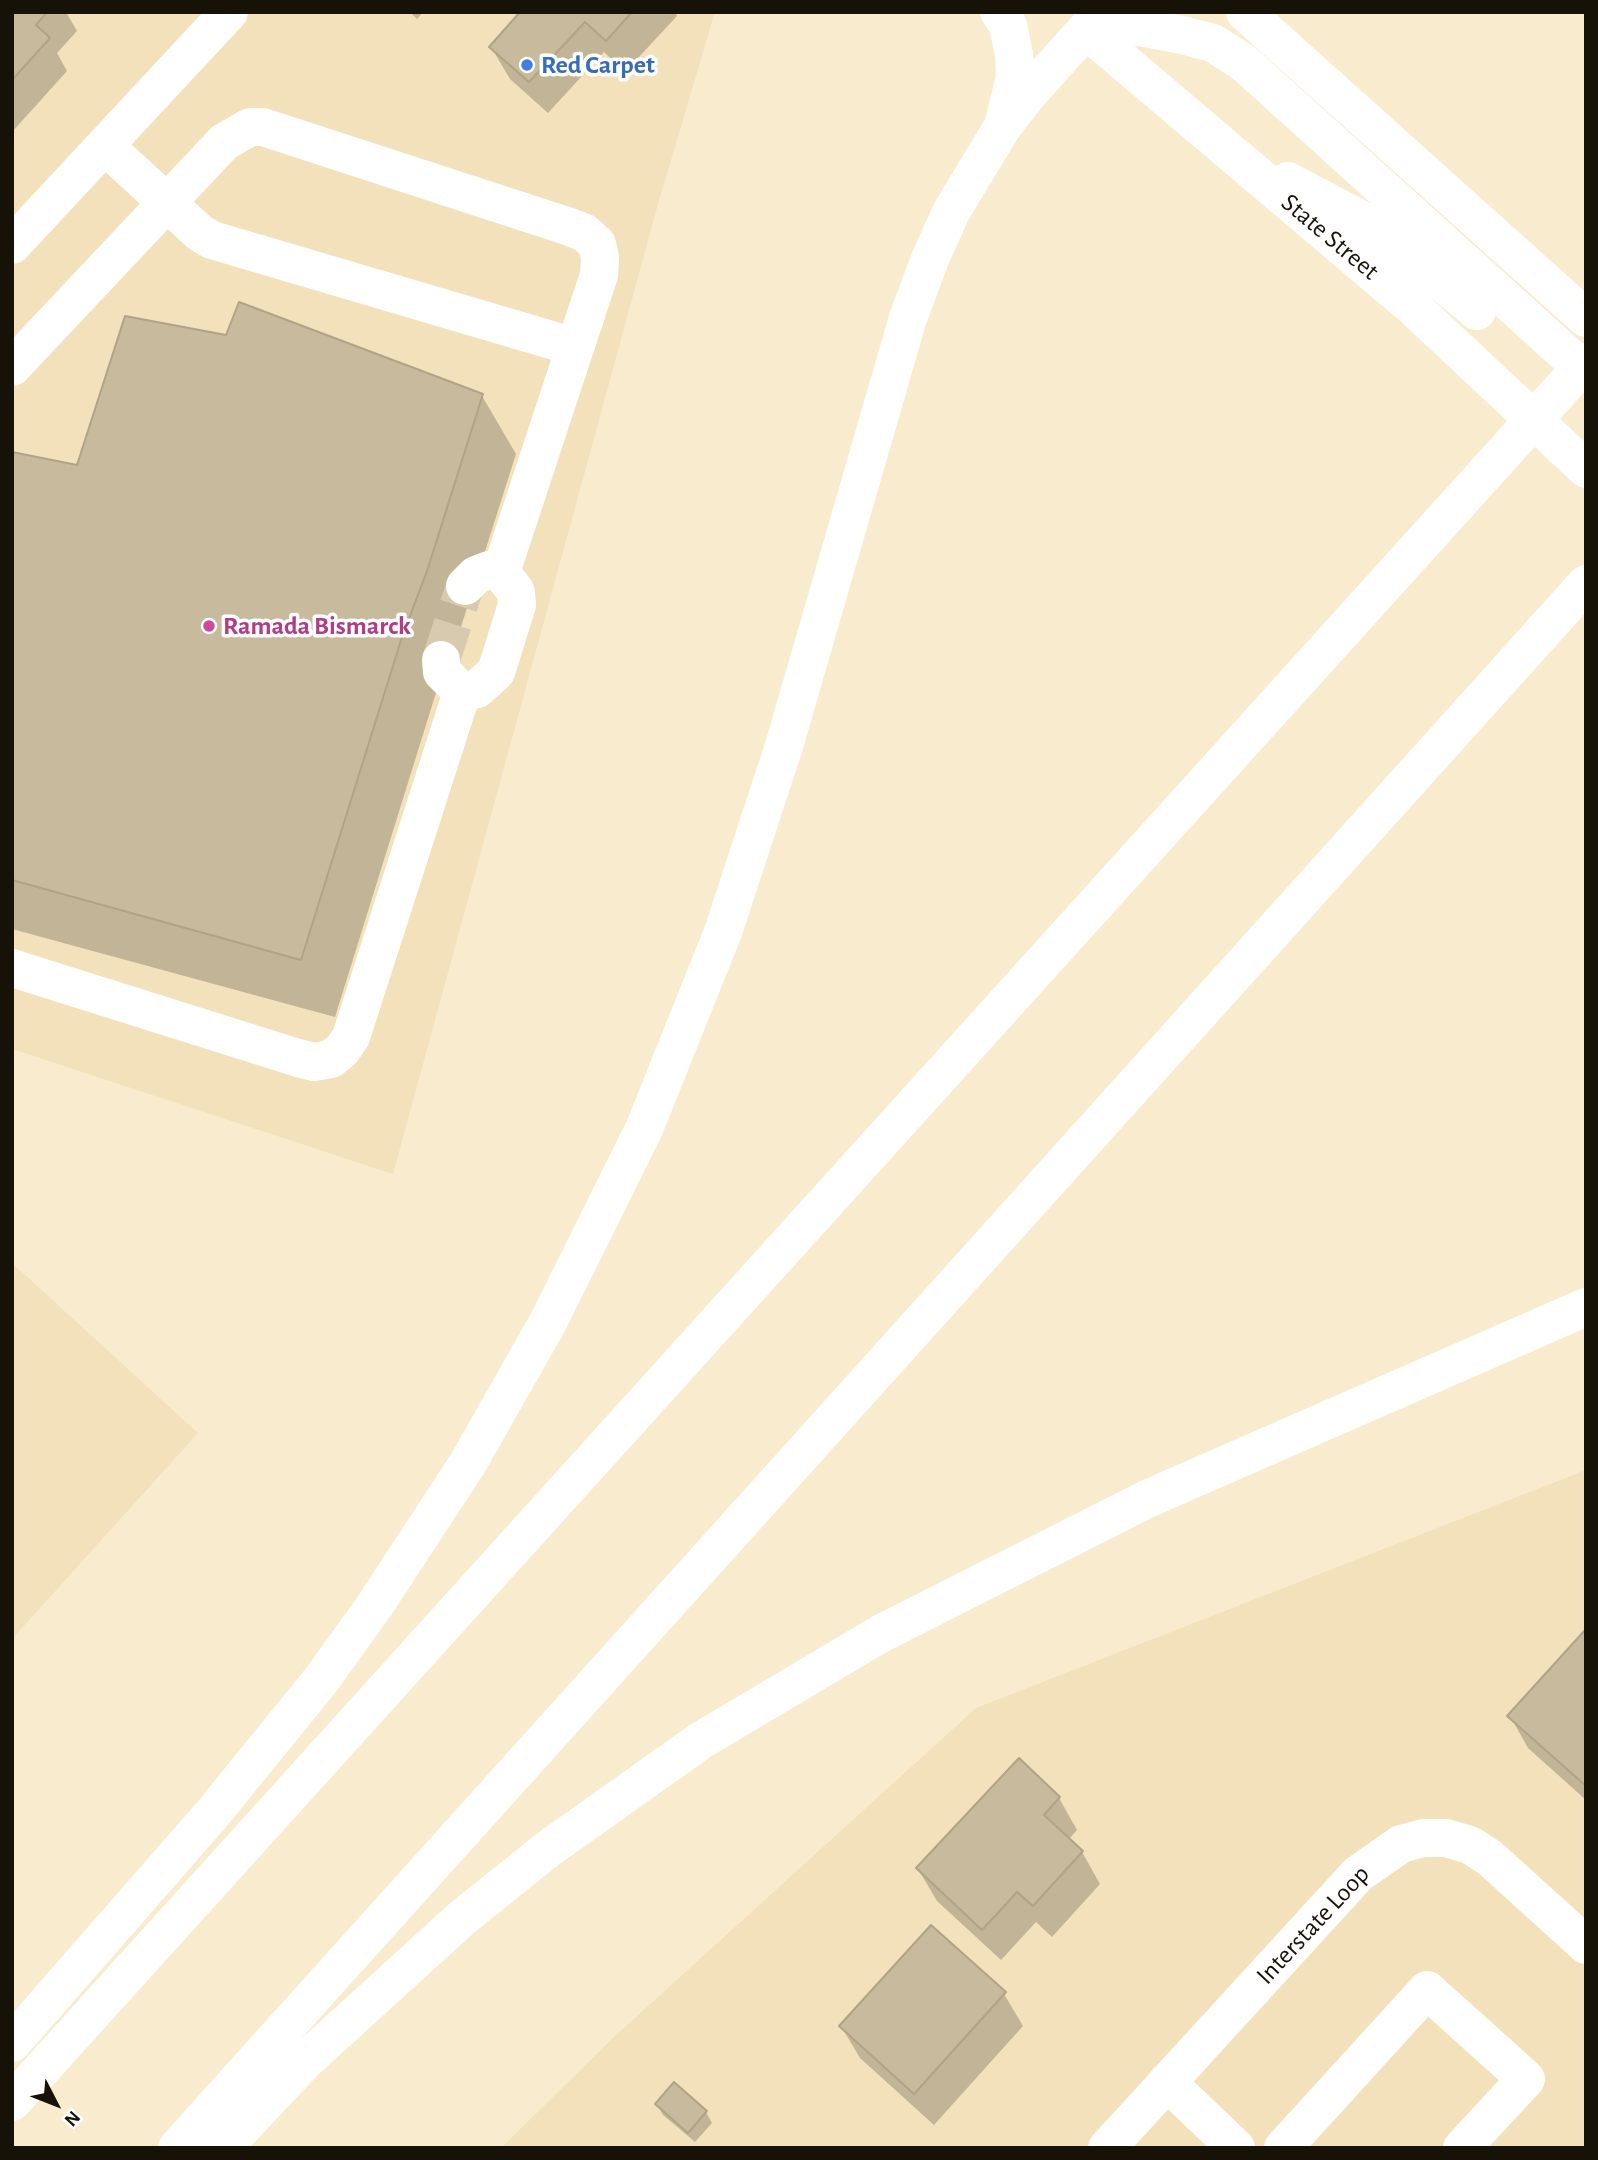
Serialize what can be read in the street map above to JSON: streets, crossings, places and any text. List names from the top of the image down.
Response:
{
  "streets": {
    "main road": ["State Street", "Interstate Loop"]
  },
  "places": ["Red Carpet", "Ramada Bismarck"],
  "north": "bottom right"
}
